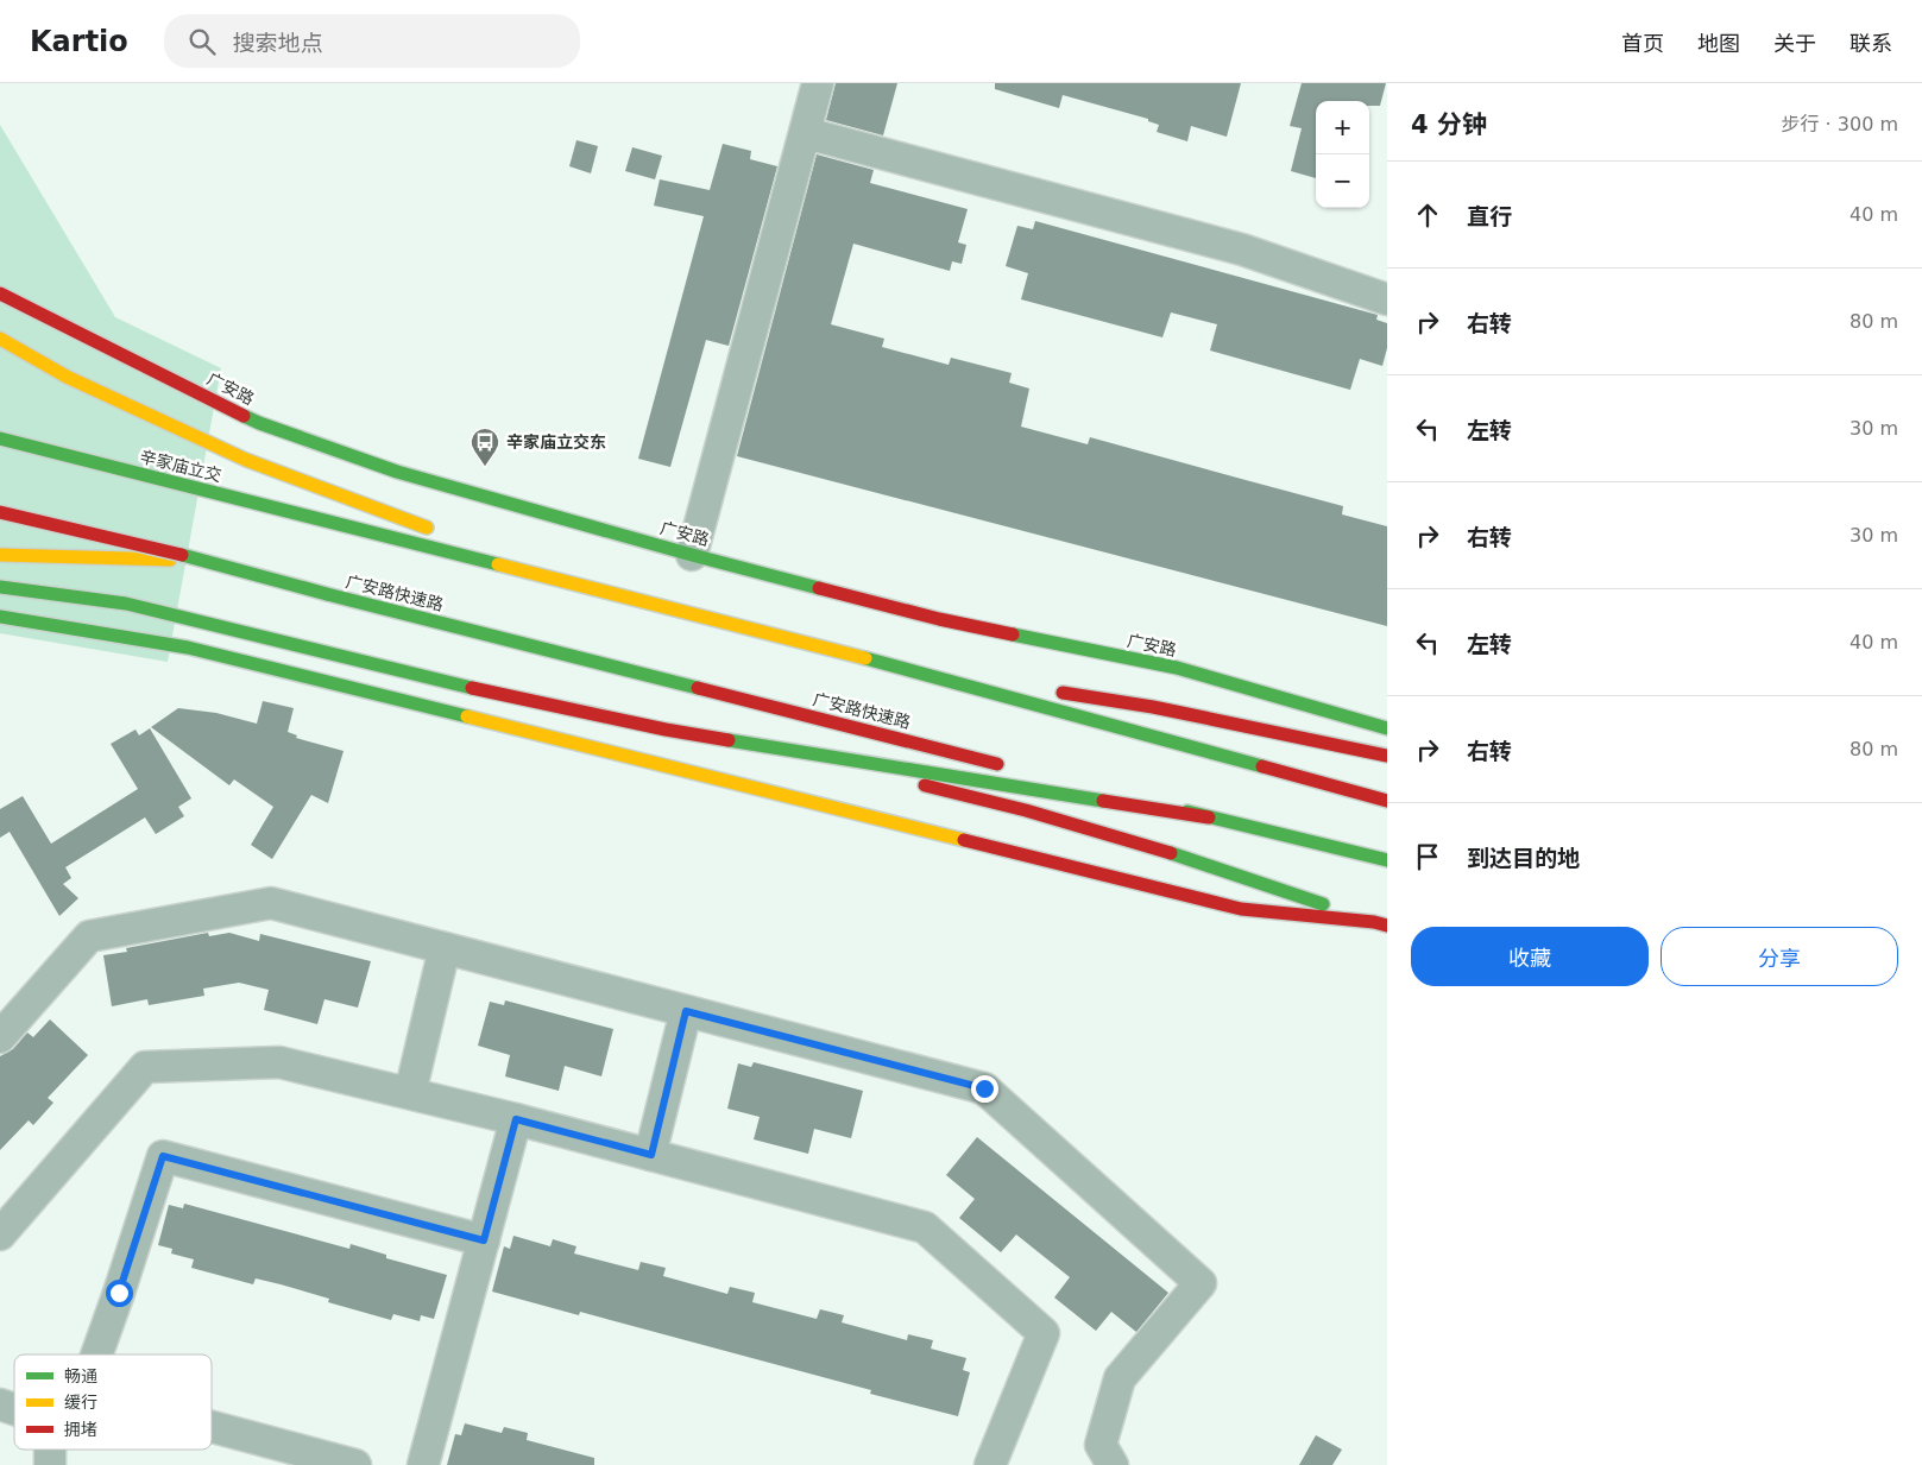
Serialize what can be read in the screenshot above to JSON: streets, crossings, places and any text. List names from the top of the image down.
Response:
{
  "streets": {
    "main road": ["广安路", "辛家庙立交", "广安路快速路"]
  },
  "places": {
    "bus stop": ["辛家庙立交东"]
  },
  "legend": ["畅通", "缓行", "拥堵"],
  "page": {
    "header": "Kartio",
    "search": "搜索地点",
    "nav": [
      "首页",
      "地图",
      "关于",
      "联系"
    ],
    "heading": ["4 分钟", "步行 · 300 m"],
    "map_buttons": ["+", "−"],
    "list": [
      ["直行", "40 m"],
      ["右转", "80 m"],
      ["左转", "30 m"],
      ["右转", "30 m"],
      ["左转", "40 m"],
      ["右转", "80 m"],
      "到达目的地"
    ],
    "buttons": ["收藏", "分享"]
  }
}
